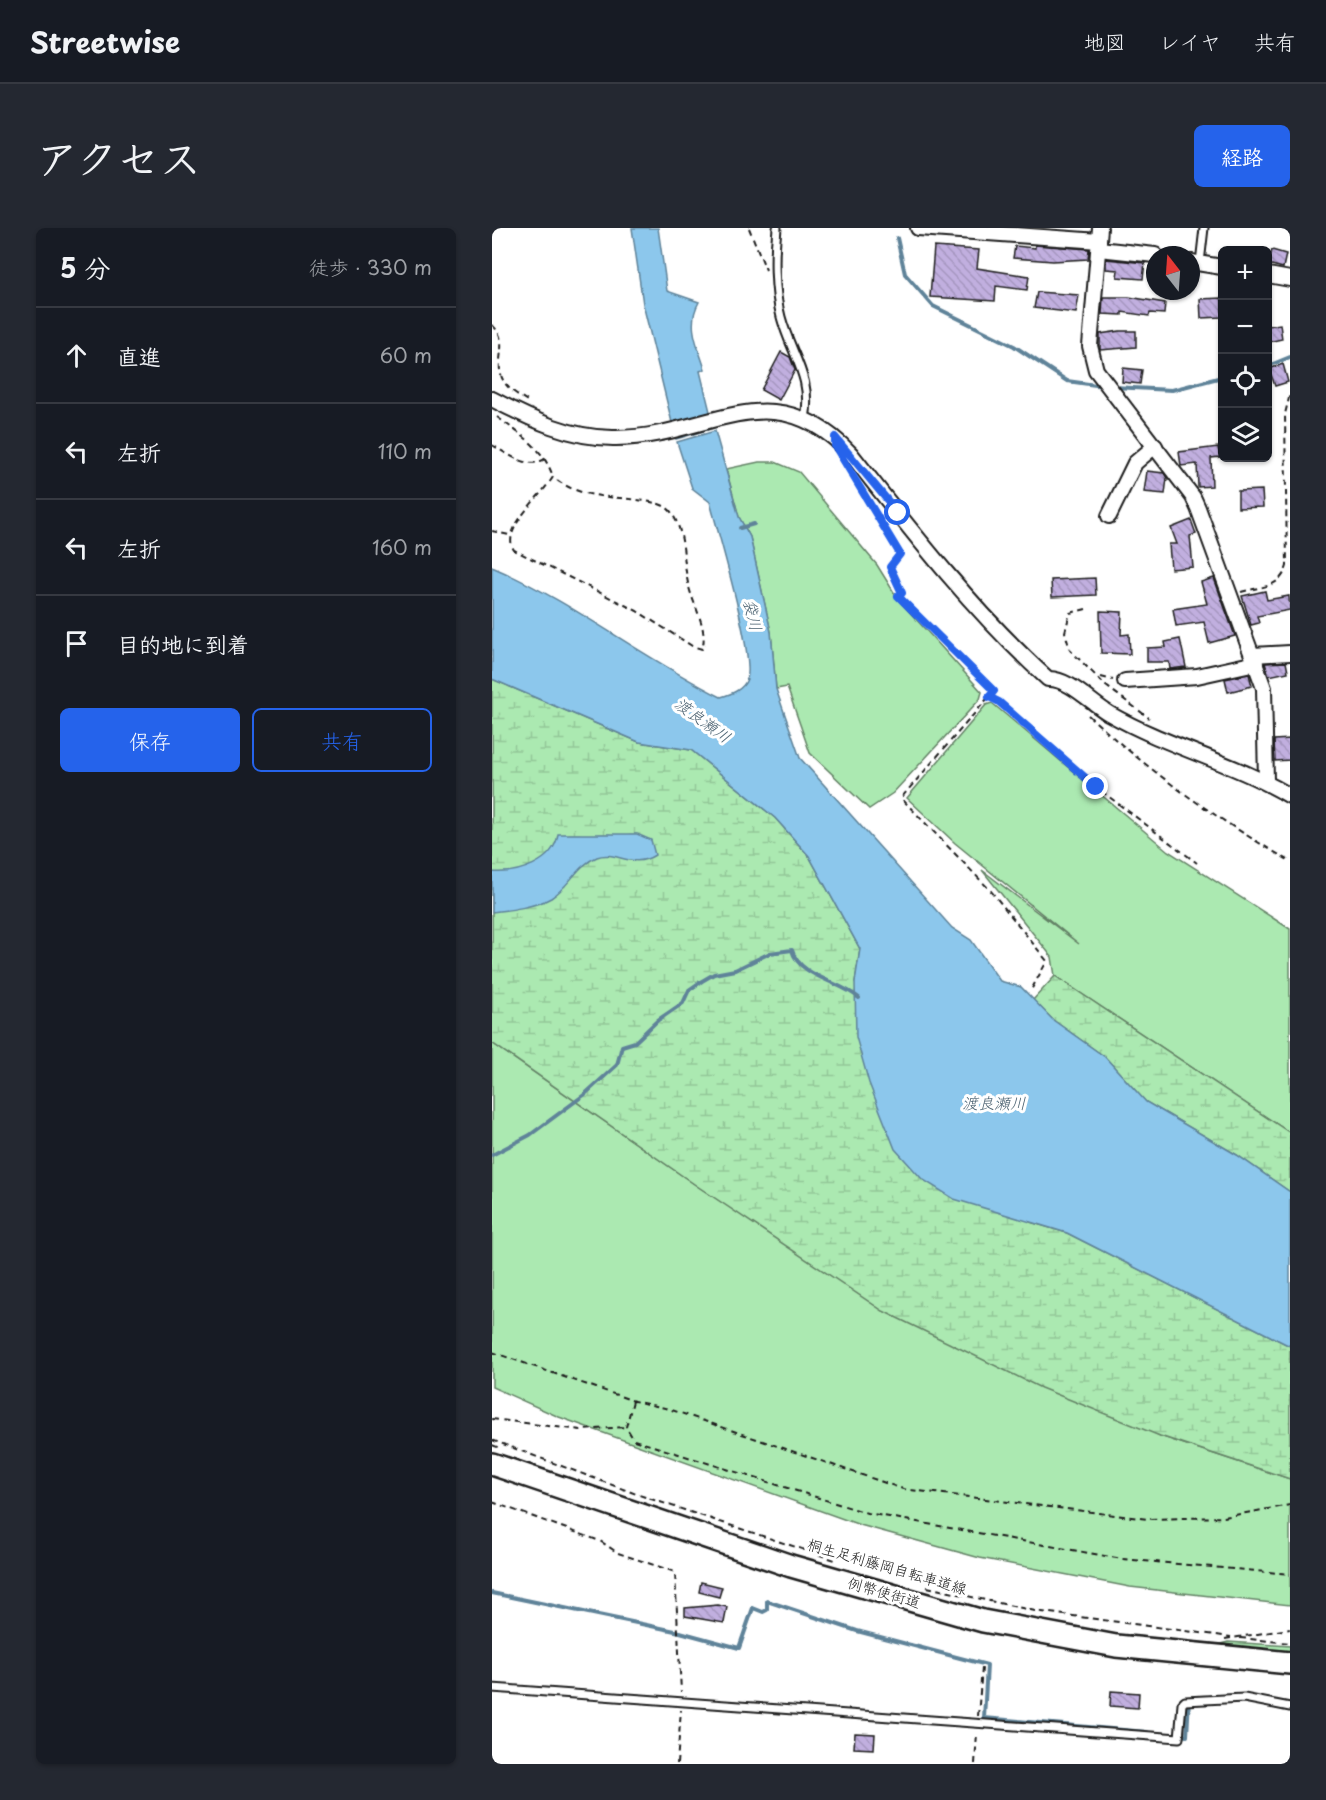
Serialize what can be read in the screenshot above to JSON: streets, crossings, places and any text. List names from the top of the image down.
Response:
{
  "streets": {
    "main road": ["例幣使街道"],
    "path": ["桐生足利藤岡自転車道線"]
  },
  "water": ["袋川", "渡良瀬川"],
  "north": "top",
  "page": {
    "header": "Streetwise",
    "nav": ["地図", "レイヤ", "共有"],
    "title": "アクセス",
    "buttons": [
      "経路",
      ["保存", "共有"]
    ],
    "heading": ["5 分", "徒歩 · 330 m"],
    "map_buttons": ["+", "−"],
    "list": [
      ["直進", "60 m"],
      ["左折", "110 m"],
      ["左折", "160 m"],
      "目的地に到着"
    ]
  }
}
